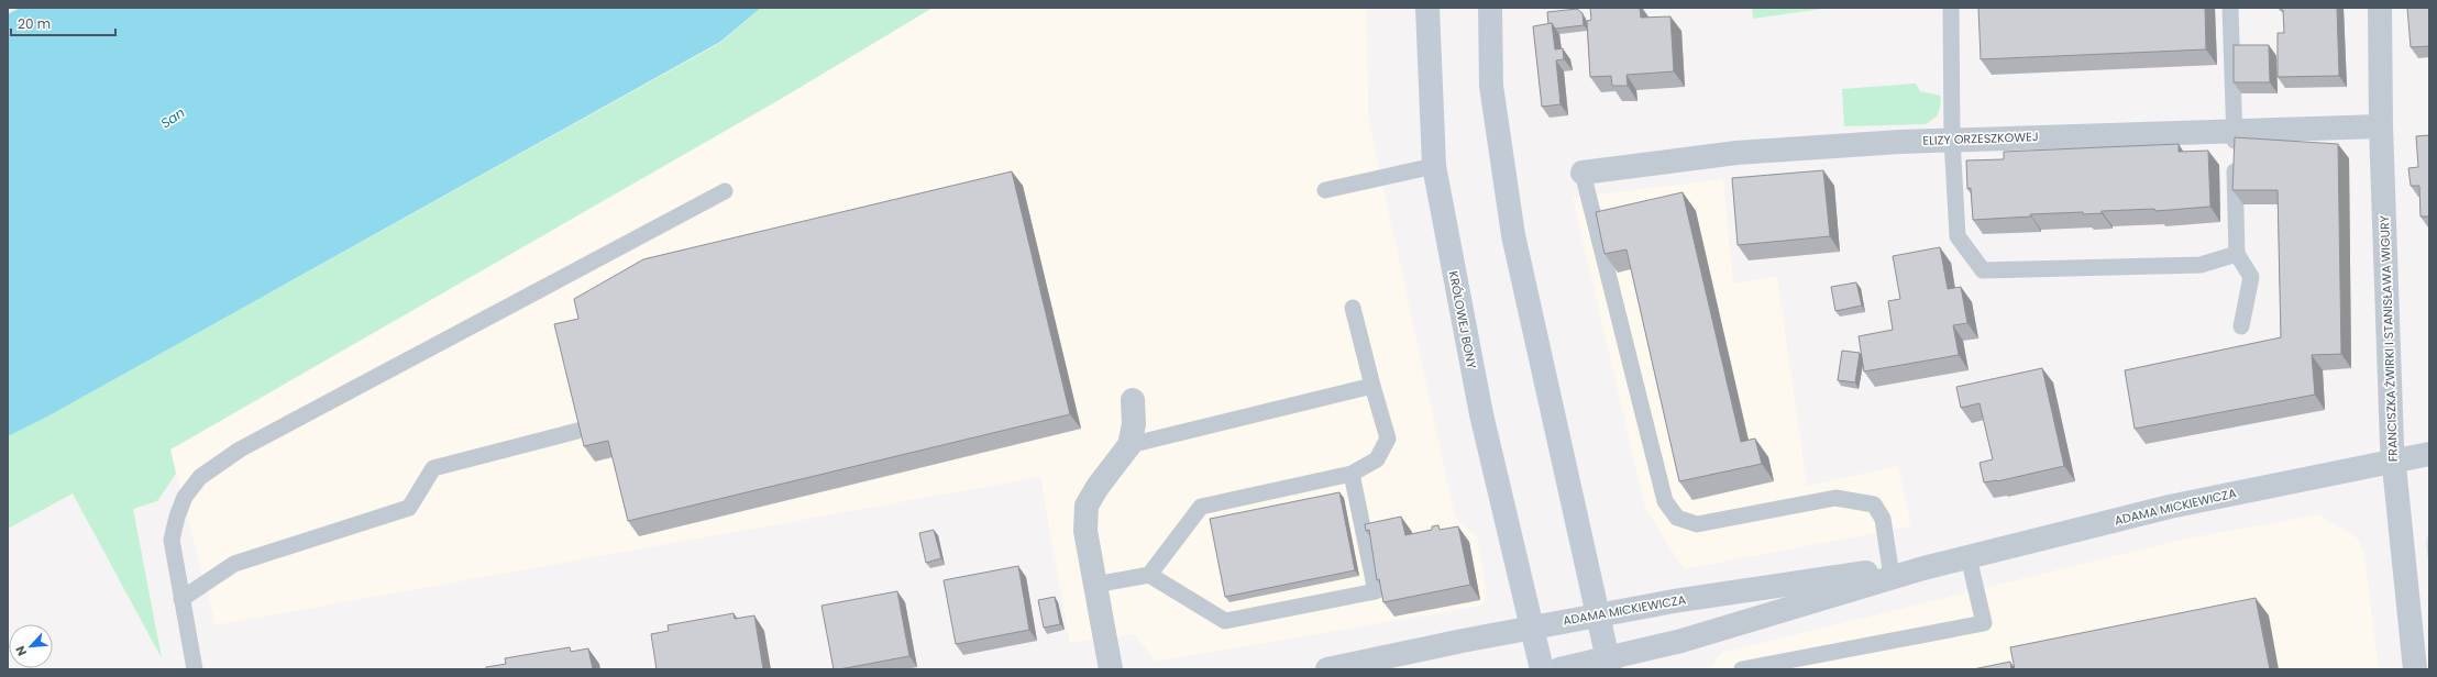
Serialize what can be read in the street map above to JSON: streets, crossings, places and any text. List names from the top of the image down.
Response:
{
  "streets": {
    "main road": ["KRÓLOWEJ BONY"],
    "street": ["ELIZY ORZESZKOWEJ", "FRANCISZKA ŻWIRKI I STANISŁAWA WIGURY", "ADAMA MICKIEWICZA"]
  },
  "crossings": [
    ["ELIZY ORZESZKOWEJ", "FRANCISZKA ŻWIRKI I STANISŁAWA WIGURY"],
    ["KRÓLOWEJ BONY", "ADAMA MICKIEWICZA"],
    ["FRANCISZKA ŻWIRKI I STANISŁAWA WIGURY", "ADAMA MICKIEWICZA"]
  ],
  "water": ["San"],
  "scale_bar": "20 m",
  "north": "bottom left"
}
